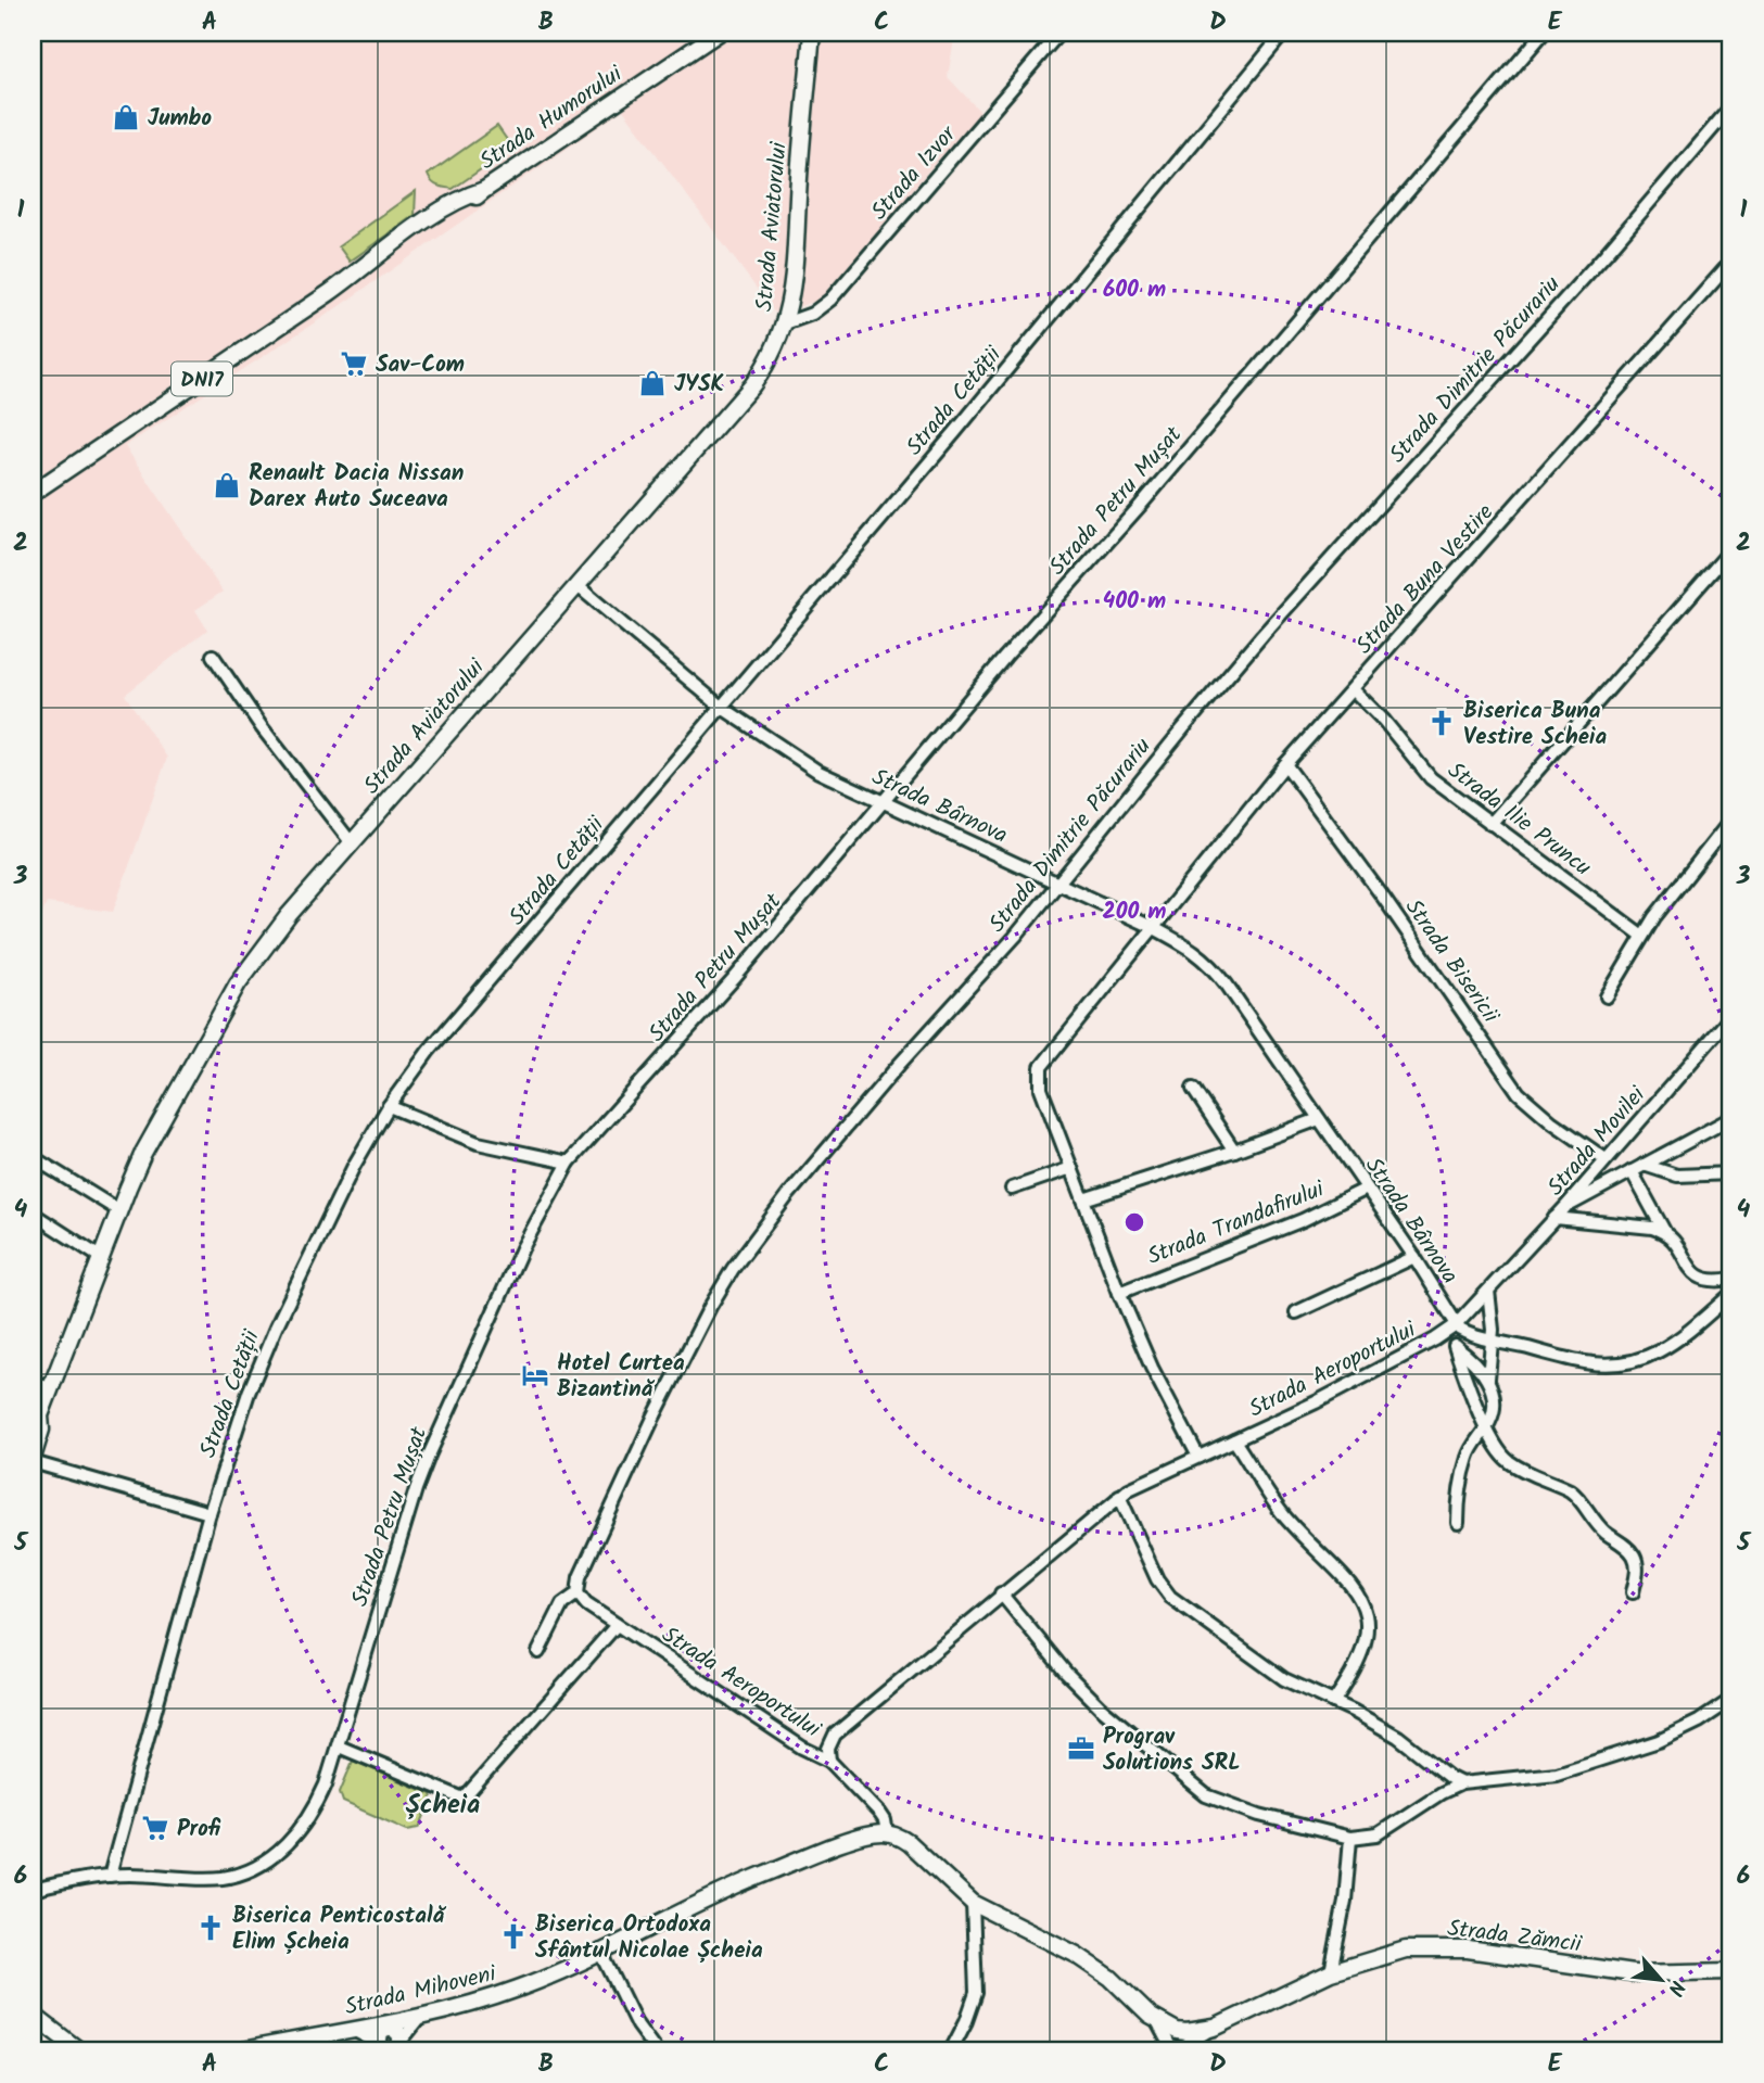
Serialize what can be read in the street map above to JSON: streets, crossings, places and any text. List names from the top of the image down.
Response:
{
  "streets": {
    "main road": [
      "Strada Humorului",
      "Strada Aviatorului",
      "DN17",
      "Strada Zămcii",
      "Strada Mihoveni"
    ],
    "street": [
      "Strada Izvor",
      "Strada Dimitrie Păcurariu",
      "Strada Cetății",
      "Strada Petru Mușat",
      "Strada Buna Vestire",
      "Strada Bârnova",
      "Strada Ilie Pruncu",
      "Strada Bisericii",
      "Strada Movilei",
      "Strada Trandafirului",
      "Strada Aeroportului"
    ]
  },
  "crossings": [
    ["Strada Izvor", "Strada Aviatorului"],
    ["Strada Aviatorului", "Strada Bârnova"],
    ["Strada Dimitrie Păcurariu", "Strada Bârnova"],
    ["Strada Dimitrie Păcurariu", "Strada Aeroportului"],
    ["Strada Cetății", "Strada Petru Mușat"],
    ["Strada Cetății", "Strada Bârnova"],
    ["Strada Petru Mușat", "Strada Bârnova"],
    ["Strada Buna Vestire", "Strada Bârnova"],
    ["Strada Buna Vestire", "Strada Ilie Pruncu"],
    ["Strada Buna Vestire", "Strada Bisericii"],
    ["Strada Buna Vestire", "Strada Trandafirului"],
    ["Strada Buna Vestire", "Strada Aeroportului"],
    ["Strada Bârnova", "Strada Trandafirului"],
    ["Strada Bârnova", "Strada Aeroportului"],
    ["Strada Bisericii", "Strada Movilei"],
    ["Strada Movilei", "Strada Aeroportului"],
    ["Strada Zămcii", "Strada Mihoveni"]
  ],
  "districts": ["Șcheia"],
  "places": {
    "shop": ["Jumbo", "JYSK", "Renault Dacia Nissan Darex Auto Suceava"],
    "supermarket": ["Sav-Com", "Profi"],
    "church": ["Biserica Buna Vestire Scheia", "Biserica Penticostală Elim Șcheia", "Biserica Ortodoxa Sfântul Nicolae Șcheia"],
    "hotel": ["Hotel Curtea Bizantină"],
    "office": ["Prograv Solutions SRL"]
  },
  "north": "bottom right",
  "grid": {
    "columns": [
      "A",
      "B",
      "C",
      "D",
      "E"
    ],
    "rows": [
      "1",
      "2",
      "3",
      "4",
      "5",
      "6"
    ]
  },
  "rings": ["600 m", "400 m", "200 m"]
}
